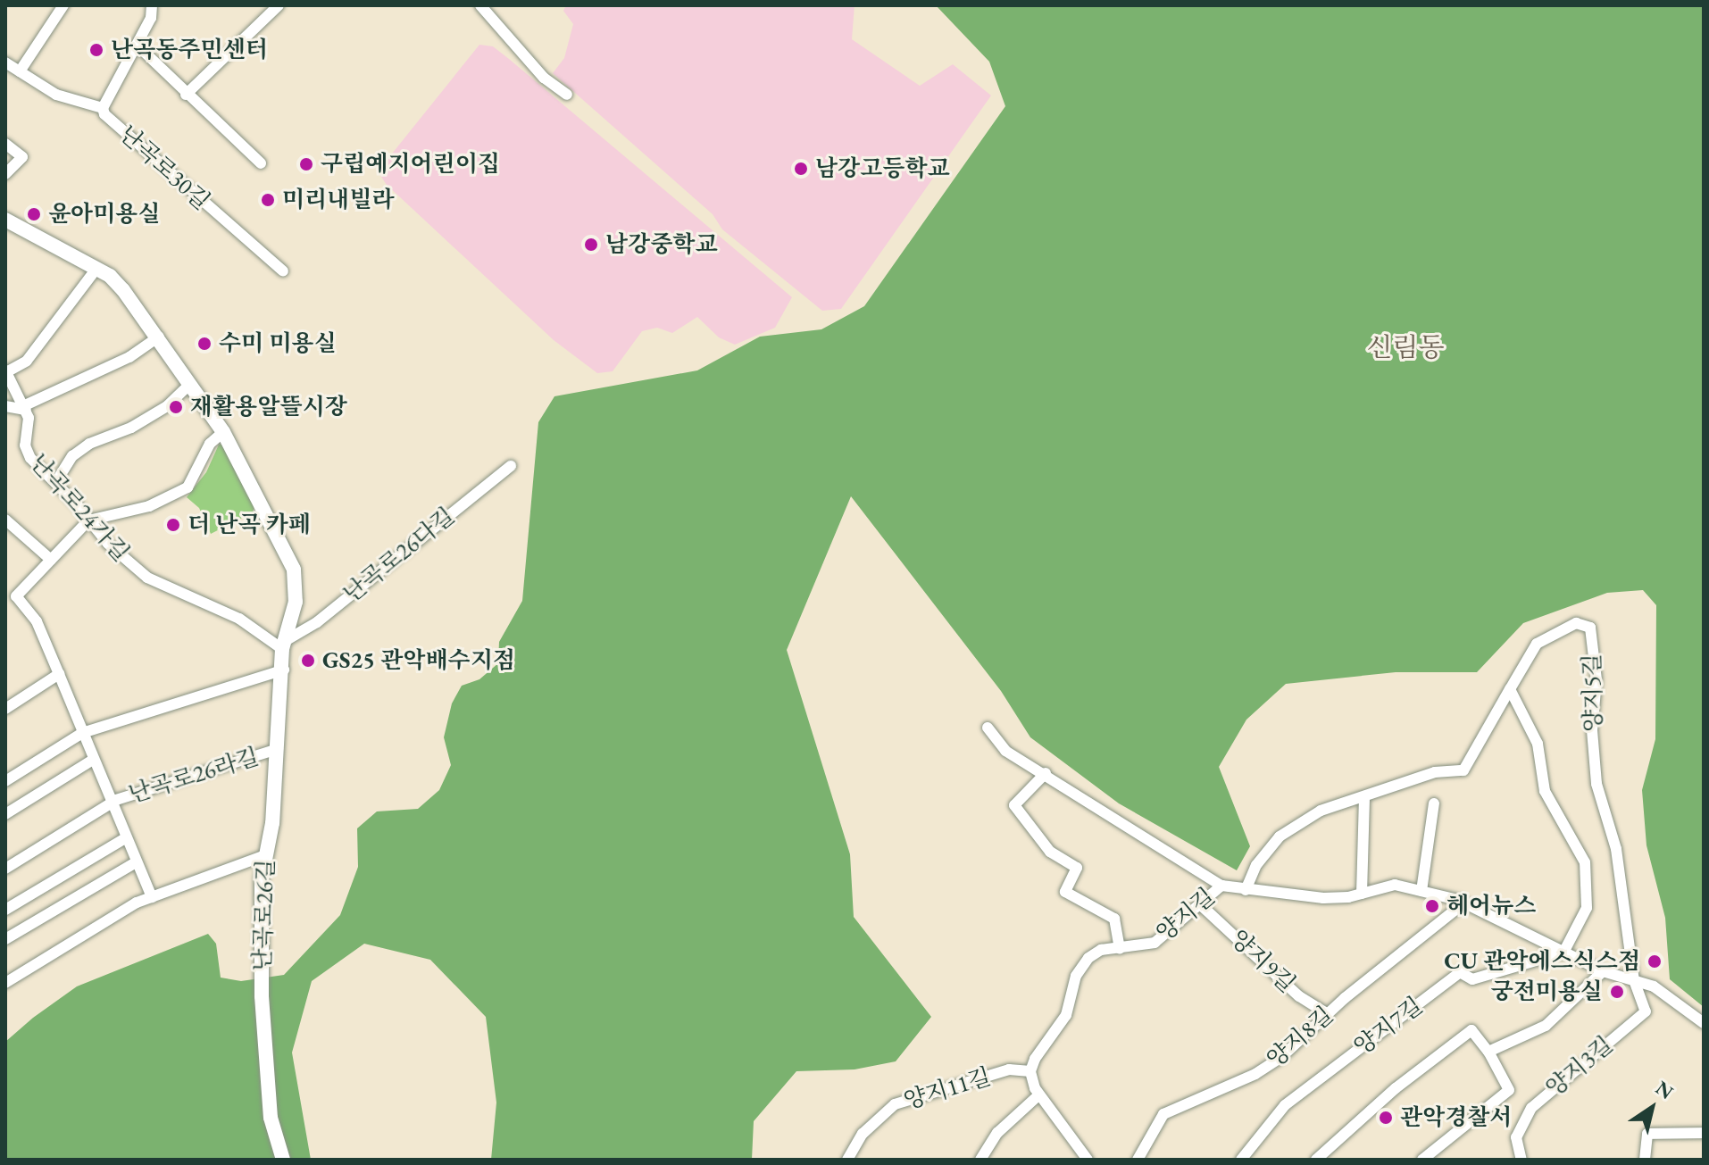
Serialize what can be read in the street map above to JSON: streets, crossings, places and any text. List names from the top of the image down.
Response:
{
  "streets": {
    "street": [
      "난곡로30길",
      "난곡로24가길",
      "난곡로26다길",
      "양지5길",
      "난곡로26라길",
      "난곡로26길",
      "양지길",
      "양지9길",
      "양지7길",
      "양지8길",
      "양지3길",
      "양지11길"
    ]
  },
  "crossings": [
    ["난곡로24가길", "난곡로26다길"],
    ["난곡로24가길", "난곡로26길"],
    ["난곡로26다길", "난곡로26길"],
    ["양지5길", "양지길"],
    ["양지5길", "양지3길"],
    ["난곡로26라길", "난곡로26길"],
    ["양지길", "양지9길"],
    ["양지길", "양지7길"],
    ["양지길", "양지8길"],
    ["양지길", "양지3길"],
    ["양지길", "양지11길"],
    ["양지9길", "양지8길"]
  ],
  "districts": ["신림동"],
  "places": [
    "난곡동주민센터",
    "구립예지어린이집",
    "남강고등학교",
    "미리내빌라",
    "윤아미용실",
    "남강중학교",
    "수미 미용실",
    "재활용알뜰시장",
    "더 난곡 카페",
    "GS25 관악배수지점",
    "헤어뉴스",
    "CU 관악에스식스점",
    "궁전미용실",
    "관악경찰서"
  ],
  "north": "top right"
}
